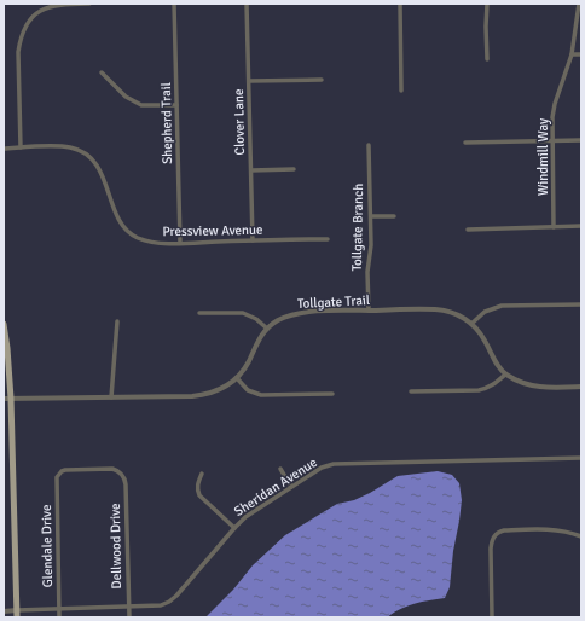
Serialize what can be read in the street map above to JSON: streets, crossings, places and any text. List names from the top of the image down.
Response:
{
  "streets": {
    "street": [
      "Clover Lane",
      "Shepherd Trail",
      "Windmill Way",
      "Tollgate Branch",
      "Pressview Avenue",
      "Tollgate Trail",
      "Sheridan Avenue",
      "Glendale Drive",
      "Dellwood Drive"
    ]
  },
  "crossings": [
    ["Clover Lane", "Pressview Avenue"],
    ["Shepherd Trail", "Pressview Avenue"],
    ["Tollgate Branch", "Tollgate Trail"],
    ["Sheridan Avenue", "Glendale Drive"],
    ["Sheridan Avenue", "Dellwood Drive"],
    ["Glendale Drive", "Dellwood Drive"]
  ]
}
